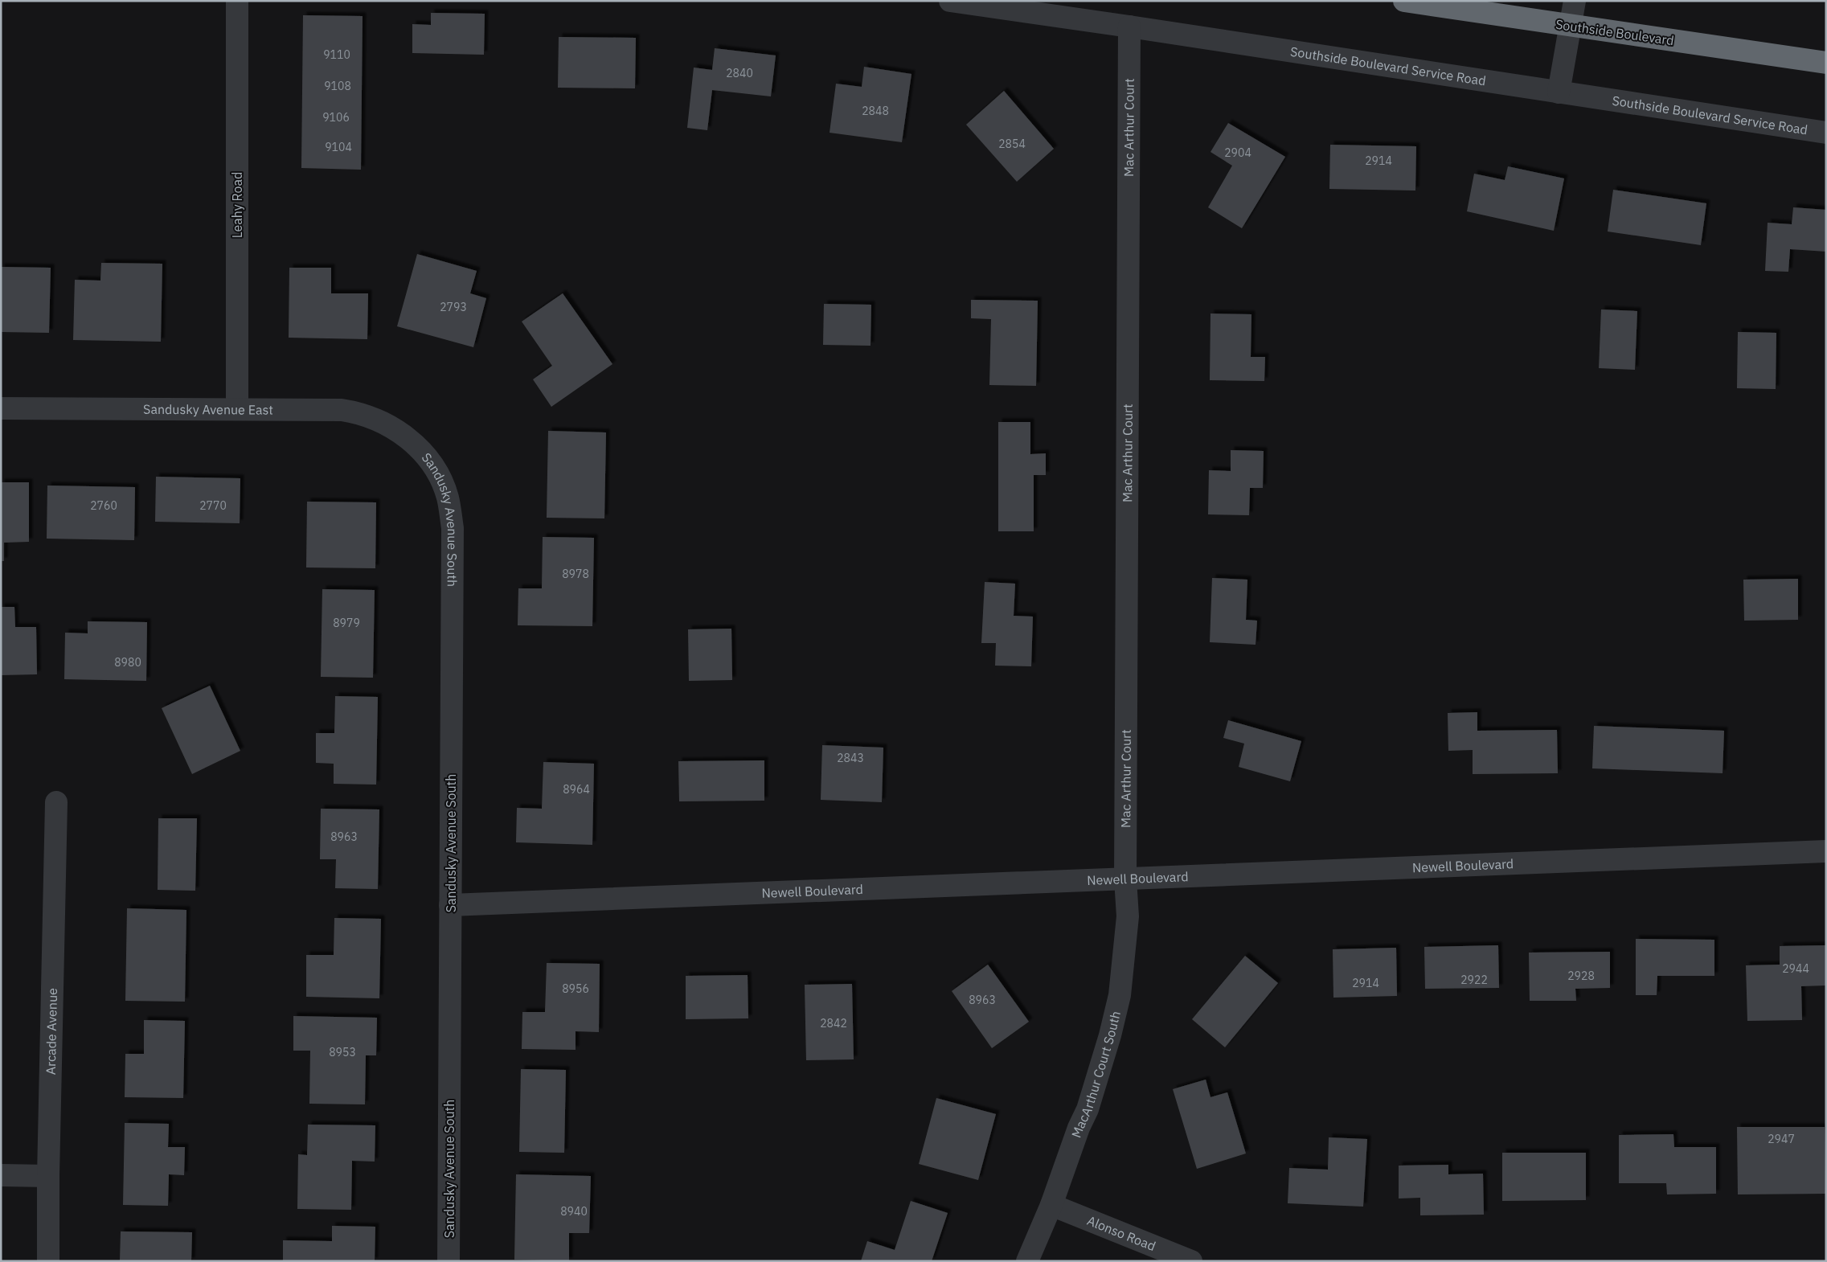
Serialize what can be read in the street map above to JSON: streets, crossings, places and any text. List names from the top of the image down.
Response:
{
  "streets": {
    "highway": ["Southside Boulevard"],
    "street": [
      "Southside Boulevard Service Road",
      "Mac Arthur Court",
      "Leahy Road",
      "Sandusky Avenue East",
      "Sandusky Avenue South",
      "Newell Boulevard",
      "Arcade Avenue",
      "MacArthur Court South",
      "Alonso Road"
    ]
  },
  "crossings": [
    ["Southside Boulevard Service Road", "Mac Arthur Court"],
    ["Mac Arthur Court", "Newell Boulevard"],
    ["Mac Arthur Court", "MacArthur Court South"],
    ["Leahy Road", "Sandusky Avenue East"],
    ["Sandusky Avenue East", "Sandusky Avenue South"],
    ["Sandusky Avenue South", "Newell Boulevard"],
    ["Newell Boulevard", "MacArthur Court South"],
    ["MacArthur Court South", "Alonso Road"]
  ],
  "house_numbers": [
    "9110",
    "2840",
    "9108",
    "2848",
    "9106",
    "2854",
    "9104",
    "2904",
    "2914",
    "2793",
    "2760",
    "2770",
    "8978",
    "8979",
    "8980",
    "2843",
    "8964",
    "8963",
    "2944",
    "2928",
    "2922",
    "2914",
    "8956",
    "8963",
    "2842",
    "8953",
    "2947",
    "8940"
  ]
}
